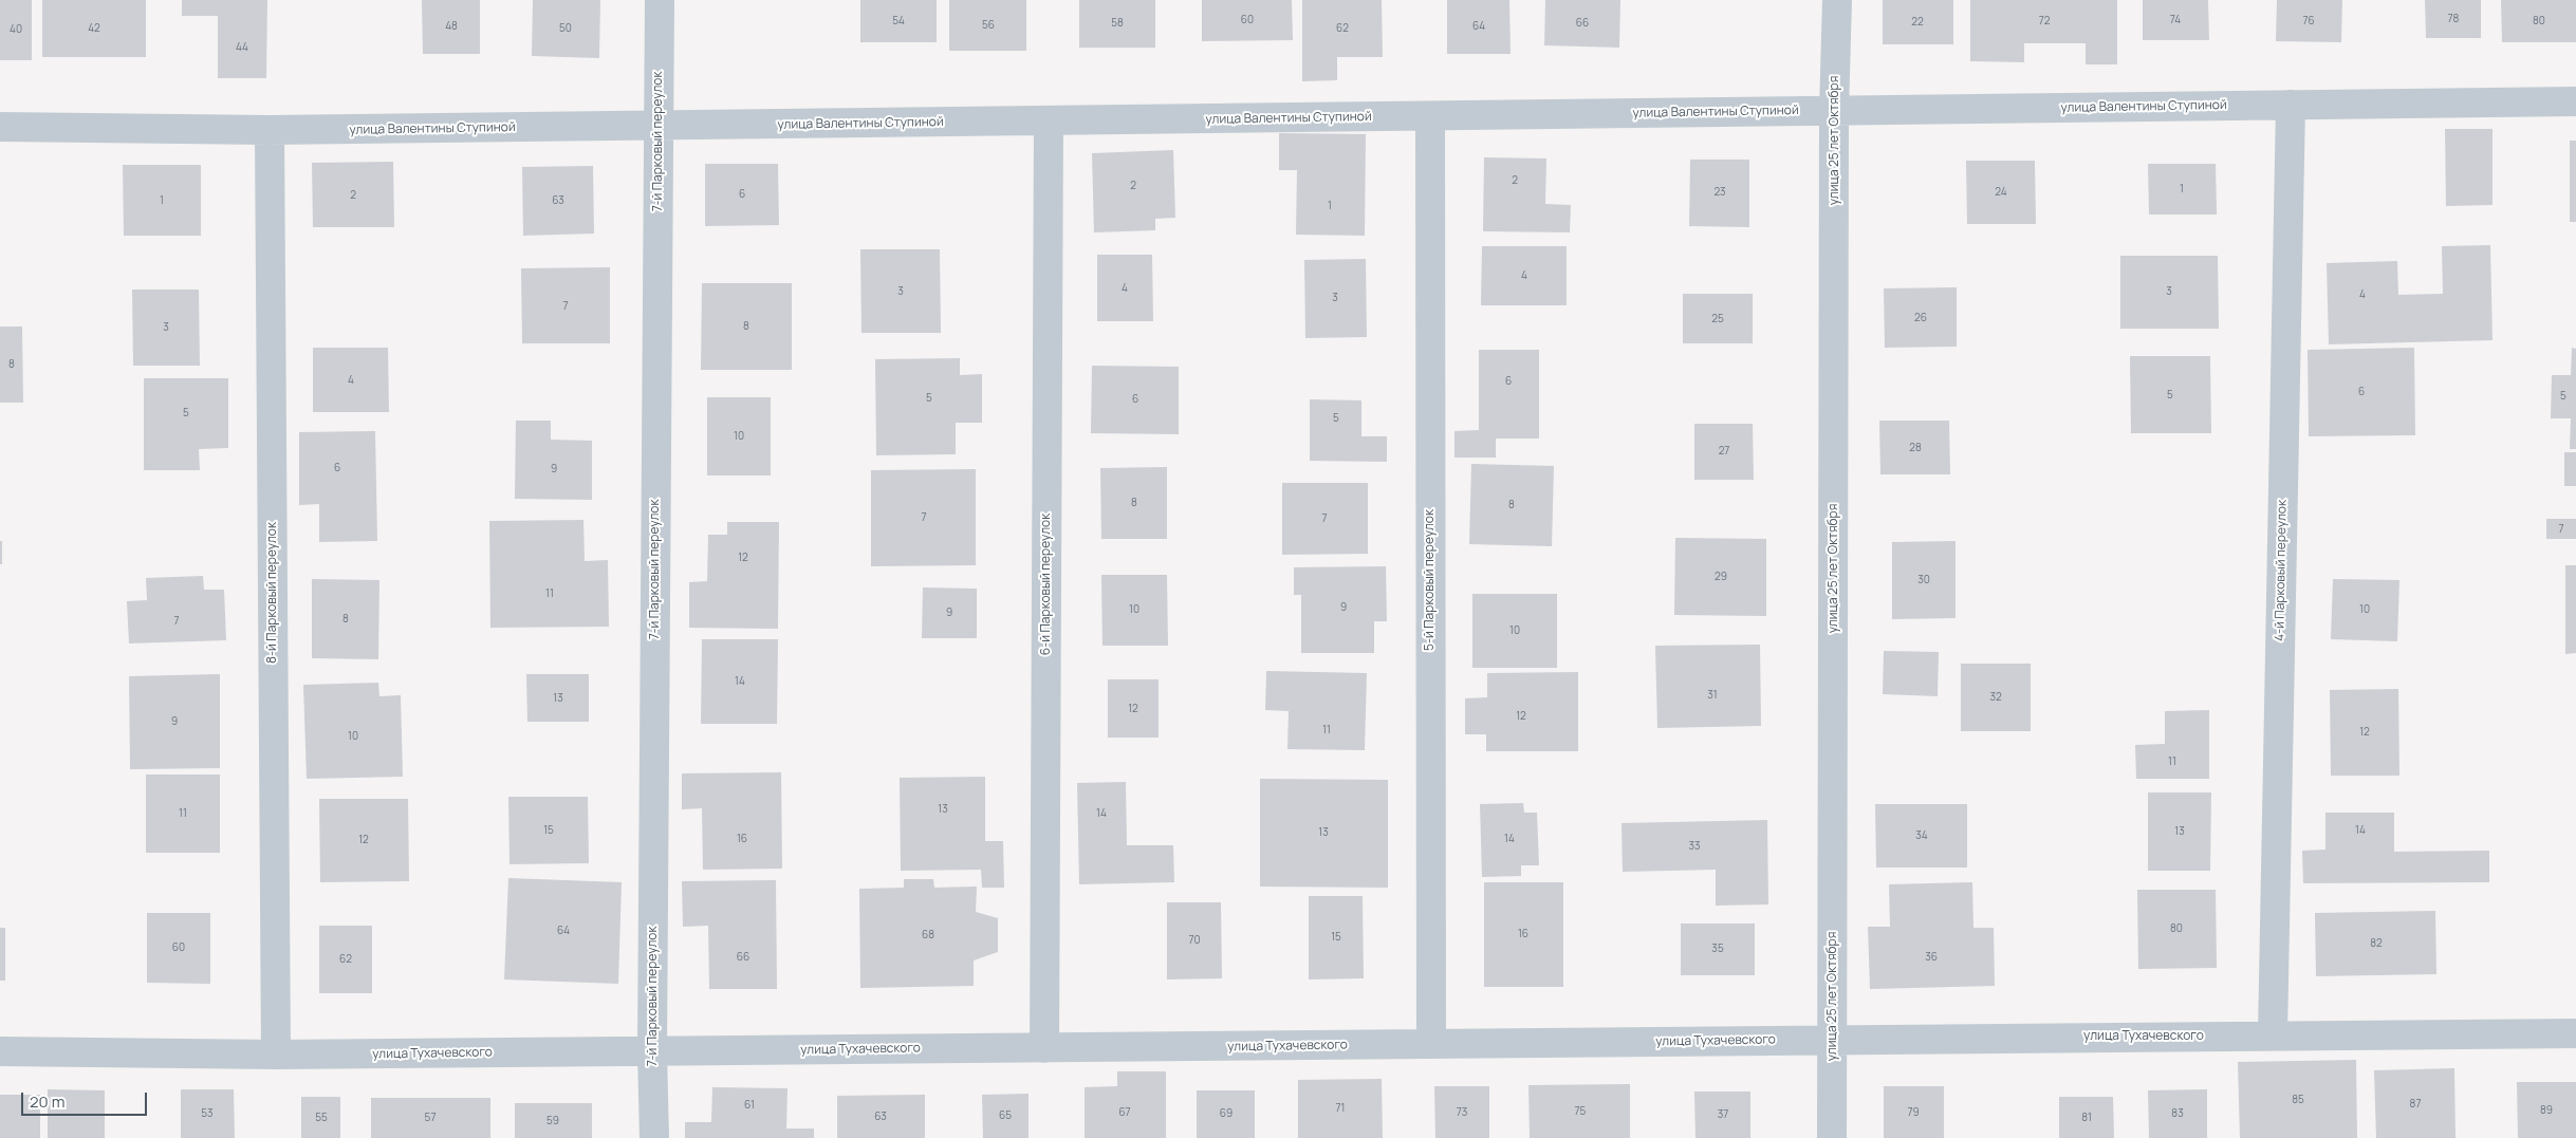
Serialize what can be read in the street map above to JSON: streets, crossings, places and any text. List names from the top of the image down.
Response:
{
  "streets": {
    "street": [
      "улица Валентины Ступиной",
      "улица 25 лет Октября",
      "7-й Парковый переулок",
      "4-й Парковый переулок",
      "5-й Парковый переулок",
      "6-й Парковый переулок",
      "8-й Парковый переулок",
      "улица Тухачевского"
    ]
  },
  "crossings": [
    ["улица Валентины Ступиной", "улица 25 лет Октября"],
    ["улица Валентины Ступиной", "7-й Парковый переулок"],
    ["улица Валентины Ступиной", "4-й Парковый переулок"],
    ["улица Валентины Ступиной", "5-й Парковый переулок"],
    ["улица Валентины Ступиной", "6-й Парковый переулок"],
    ["улица Валентины Ступиной", "8-й Парковый переулок"],
    ["улица 25 лет Октября", "улица Тухачевского"],
    ["7-й Парковый переулок", "улица Тухачевского"],
    ["4-й Парковый переулок", "улица Тухачевского"],
    ["5-й Парковый переулок", "улица Тухачевского"],
    ["6-й Парковый переулок", "улица Тухачевского"],
    ["8-й Парковый переулок", "улица Тухачевского"]
  ],
  "house_numbers": [
    "78",
    "60",
    "74",
    "54",
    "72",
    "76",
    "80",
    "22",
    "58",
    "66",
    "56",
    "48",
    "64",
    "42",
    "50",
    "62",
    "40",
    "44",
    "2",
    "2",
    "1",
    "23",
    "24",
    "6",
    "2",
    "1",
    "63",
    "1",
    "4",
    "4",
    "3",
    "3",
    "4",
    "3",
    "7",
    "26",
    "25",
    "8",
    "3",
    "8",
    "4",
    "6",
    "6",
    "5",
    "5",
    "5",
    "6",
    "5",
    "5",
    "10",
    "28",
    "27",
    "6",
    "9",
    "8",
    "8",
    "7",
    "7",
    "7",
    "12",
    "29",
    "30",
    "11",
    "9",
    "10",
    "10",
    "9",
    "8",
    "7",
    "10",
    "14",
    "31",
    "32",
    "13",
    "12",
    "12",
    "9",
    "11",
    "12",
    "10",
    "11",
    "13",
    "11",
    "14",
    "15",
    "14",
    "13",
    "13",
    "34",
    "16",
    "14",
    "12",
    "33",
    "80",
    "64",
    "16",
    "68",
    "15",
    "70",
    "82",
    "60",
    "35",
    "66",
    "36",
    "62",
    "85",
    "87",
    "61",
    "71",
    "89",
    "75",
    "67",
    "73",
    "79",
    "53",
    "69",
    "83",
    "37",
    "65",
    "63",
    "55",
    "57",
    "81",
    "59"
  ],
  "scale_bar": "20 m"
}
